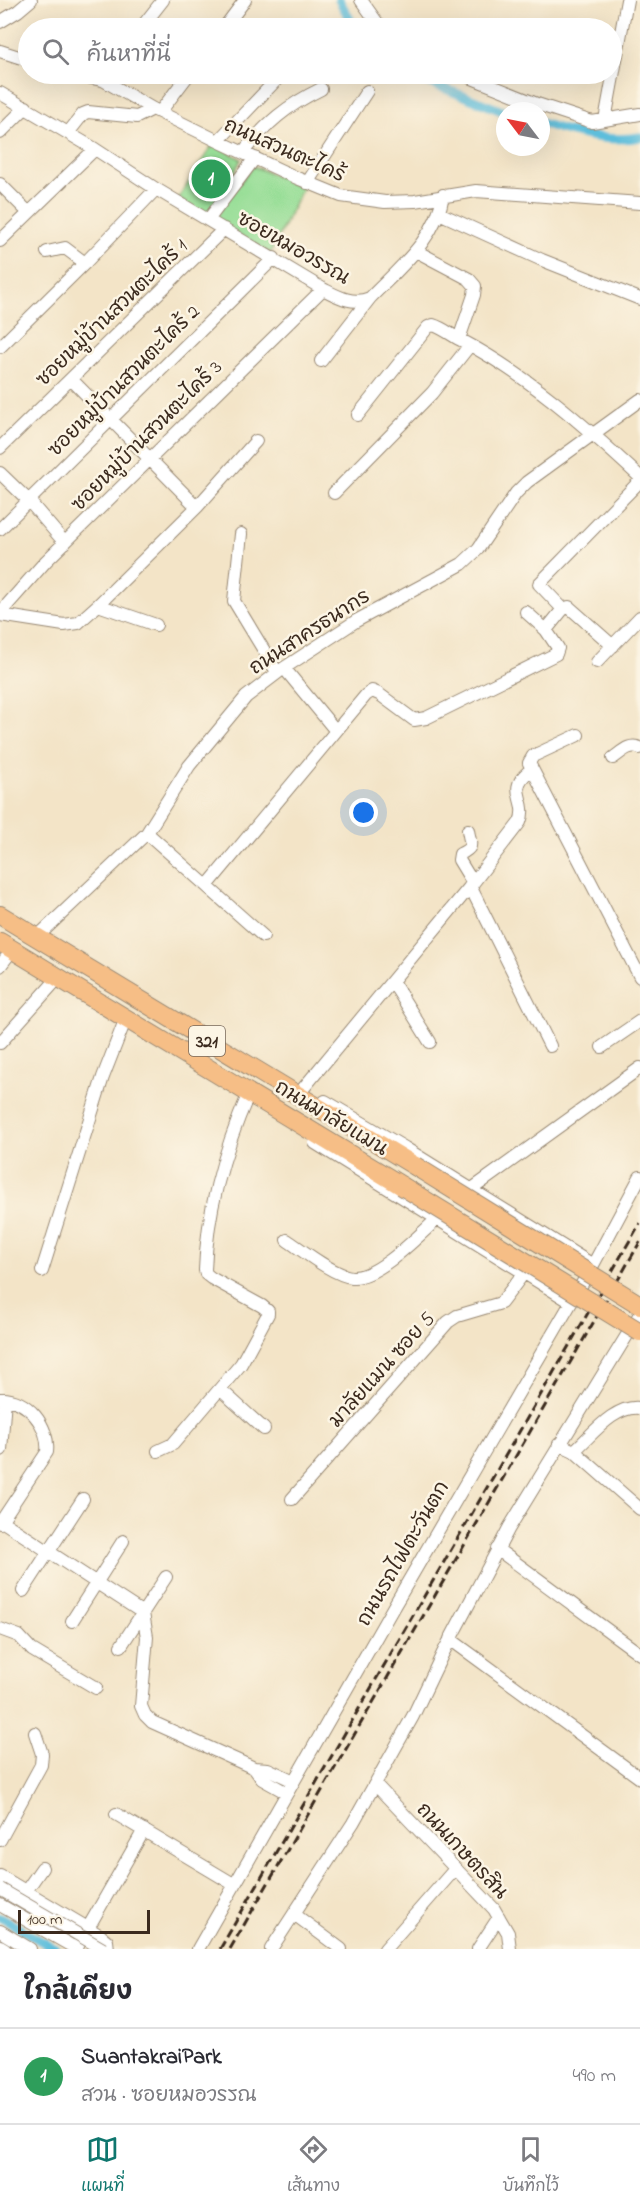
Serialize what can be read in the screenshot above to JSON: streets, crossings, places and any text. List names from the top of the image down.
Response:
{
  "streets": {
    "highway": ["321", "ถนนมาลัยแมน"],
    "street": [
      "ถนนสวนตะไคร้",
      "ซอยหมอวรรณ",
      "ซอยหมู่บ้านสวนตะไคร้ 1",
      "ซอยหมู่บ้านสวนตะไคร้ 2",
      "ซอยหมู่บ้านสวนตะไคร้ 3",
      "ถนนสาครธนากร",
      "มาลัยแมน ซอย 5",
      "ถนนรถไฟตะวันตก",
      "ถนนเกษตรสิน"
    ]
  },
  "crossings": [
    ["ถนนสวนตะไคร้", "ซอยหมอวรรณ"],
    ["ซอยหมอวรรณ", "ซอยหมู่บ้านสวนตะไคร้ 1"],
    ["ซอยหมอวรรณ", "ซอยหมู่บ้านสวนตะไคร้ 2"],
    ["ซอยหมอวรรณ", "ซอยหมู่บ้านสวนตะไคร้ 3"],
    ["ถนนสาครธนากร", "ถนนมาลัยแมน"]
  ],
  "scale_bar": "100 m",
  "north": "top left",
  "page": {
    "search": "ค้นหาที่นี่",
    "pins": "1",
    "scale": "100 m",
    "heading": "ใกล้เคียง",
    "list": [
      {
        "mark": "1",
        "name": "SuantakraiPark",
        "note": "สวน · ซอยหมอวรรณ",
        "value": "490 m"
      }
    ],
    "nav": ["แผนที่", "เส้นทาง", "บันทึกไว้"]
  }
}
